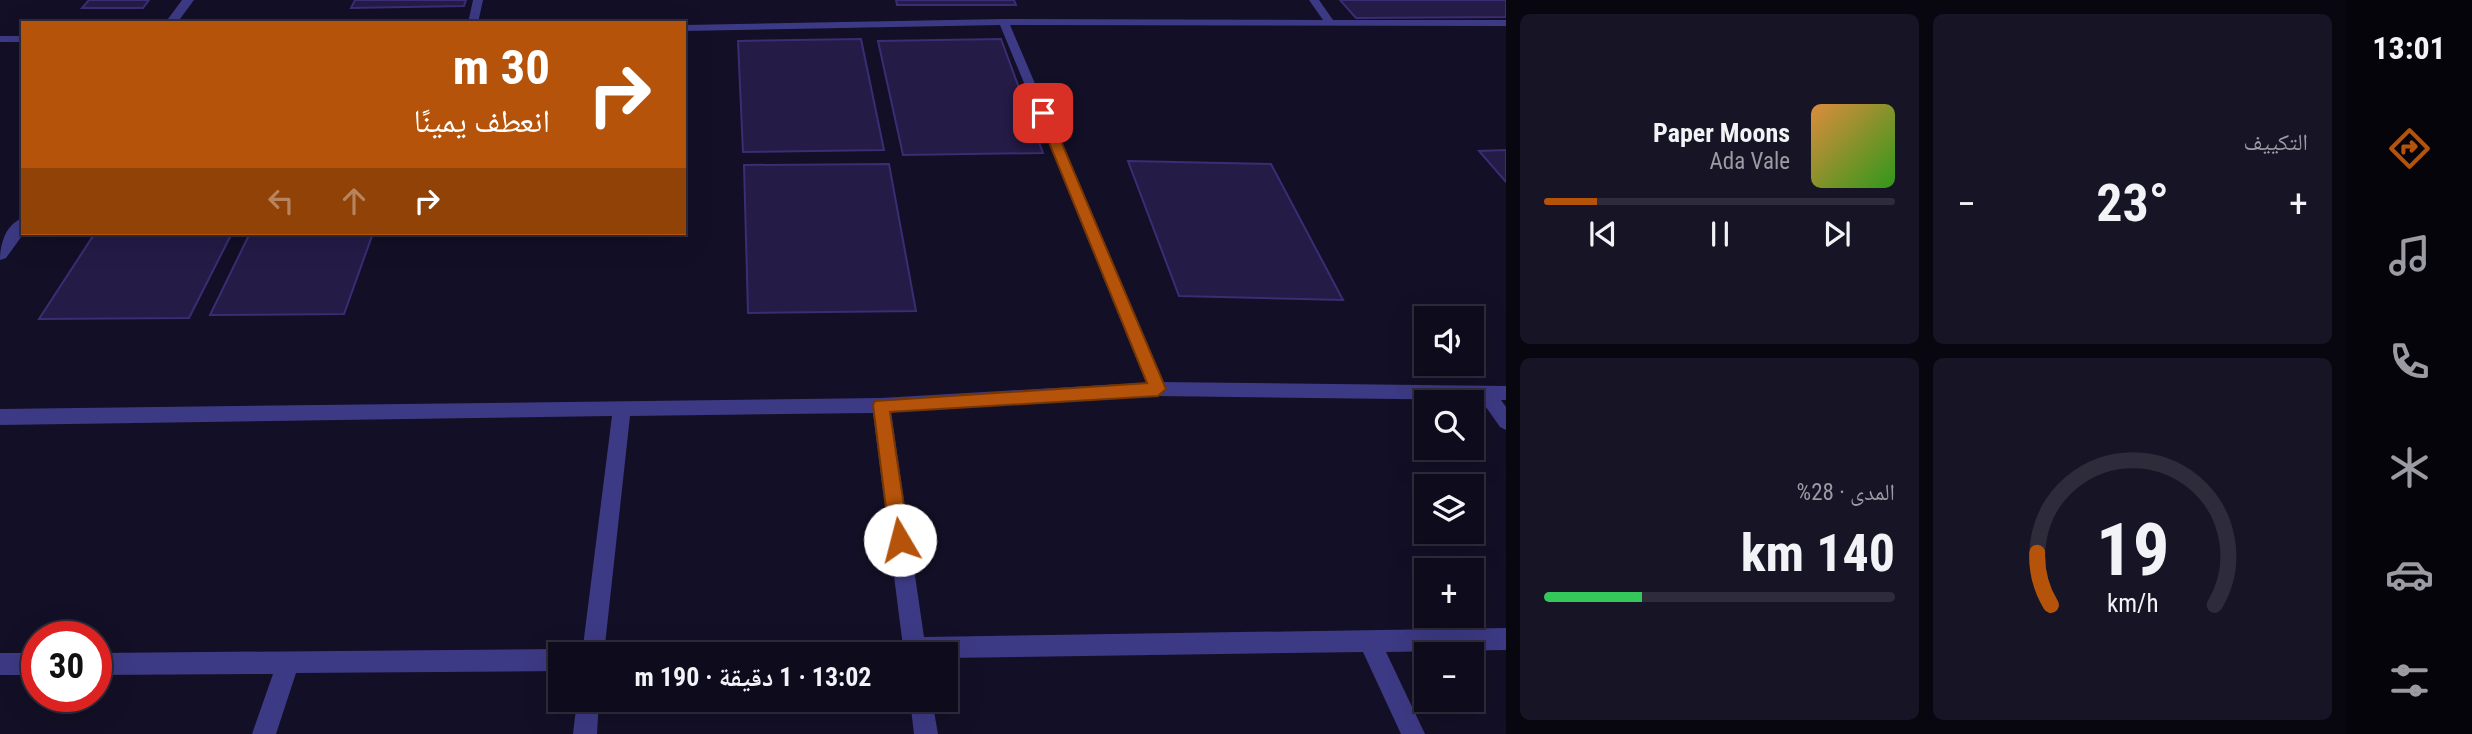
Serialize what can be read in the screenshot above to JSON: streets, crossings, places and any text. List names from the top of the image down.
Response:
{
  "page": {
    "tabs": "13:01",
    "tile": [
      "التكييف",
      ["المدى · 28%", "140 km"]
    ],
    "turn": ["30 m", "انعطف يمينًا"],
    "song": ["Paper Moons", "Ada Vale"],
    "heat": ["−", "23°", "+"],
    "map_buttons": ["+", "−"],
    "limit": "30",
    "trip": "13:02 · 1 دقيقة · 190 m",
    "gauge": ["19", "km/h"]
  }
}
